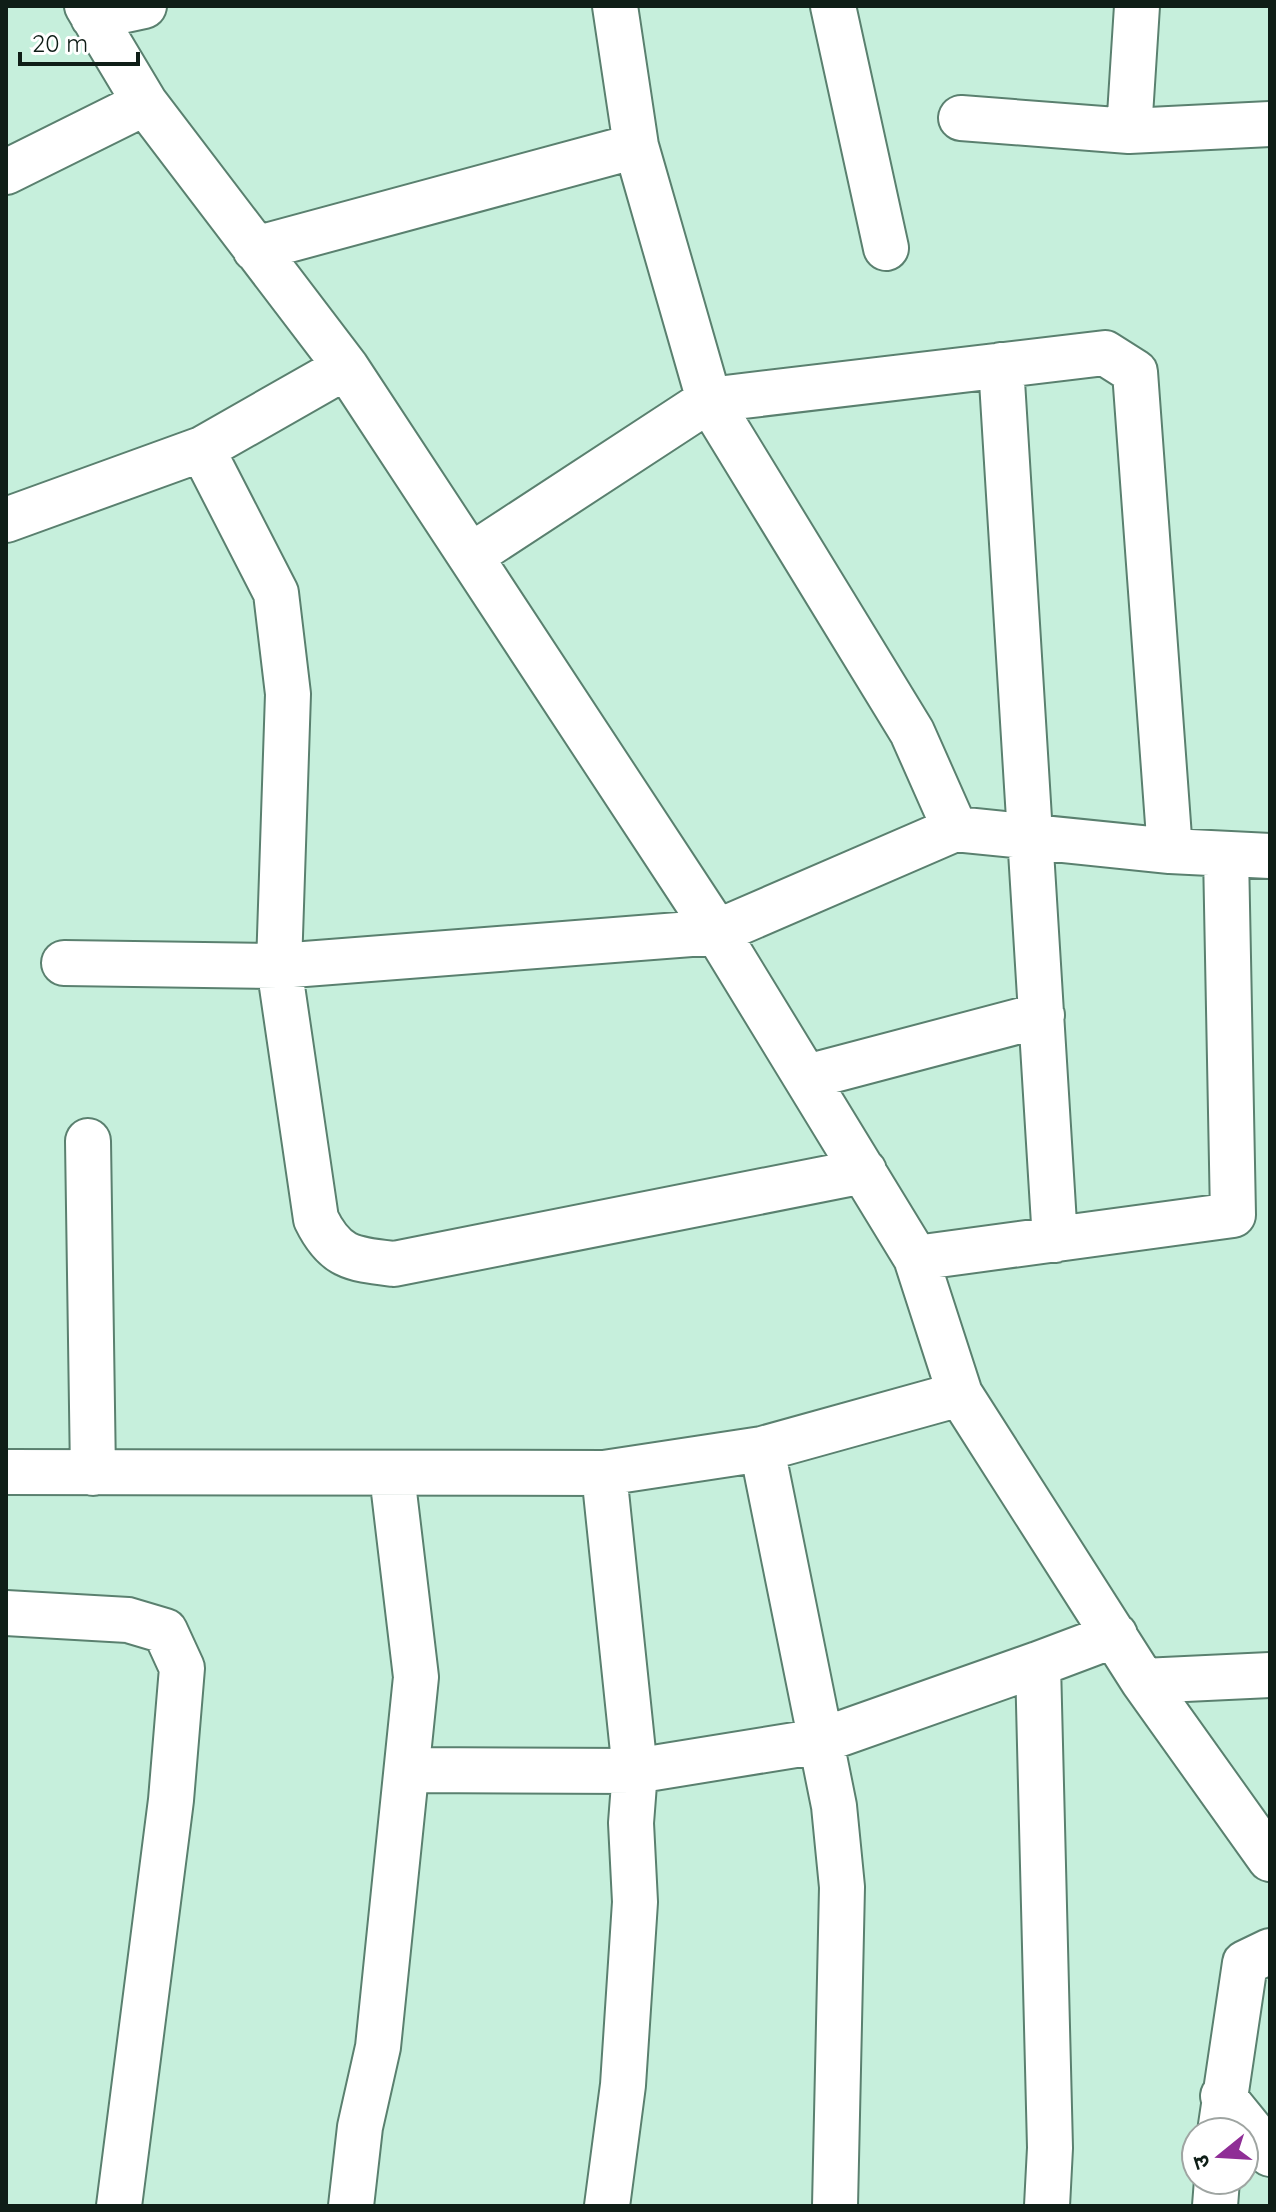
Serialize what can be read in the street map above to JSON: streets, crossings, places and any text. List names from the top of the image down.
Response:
{
  "scale_bar": "20 m",
  "north": "left"
}
